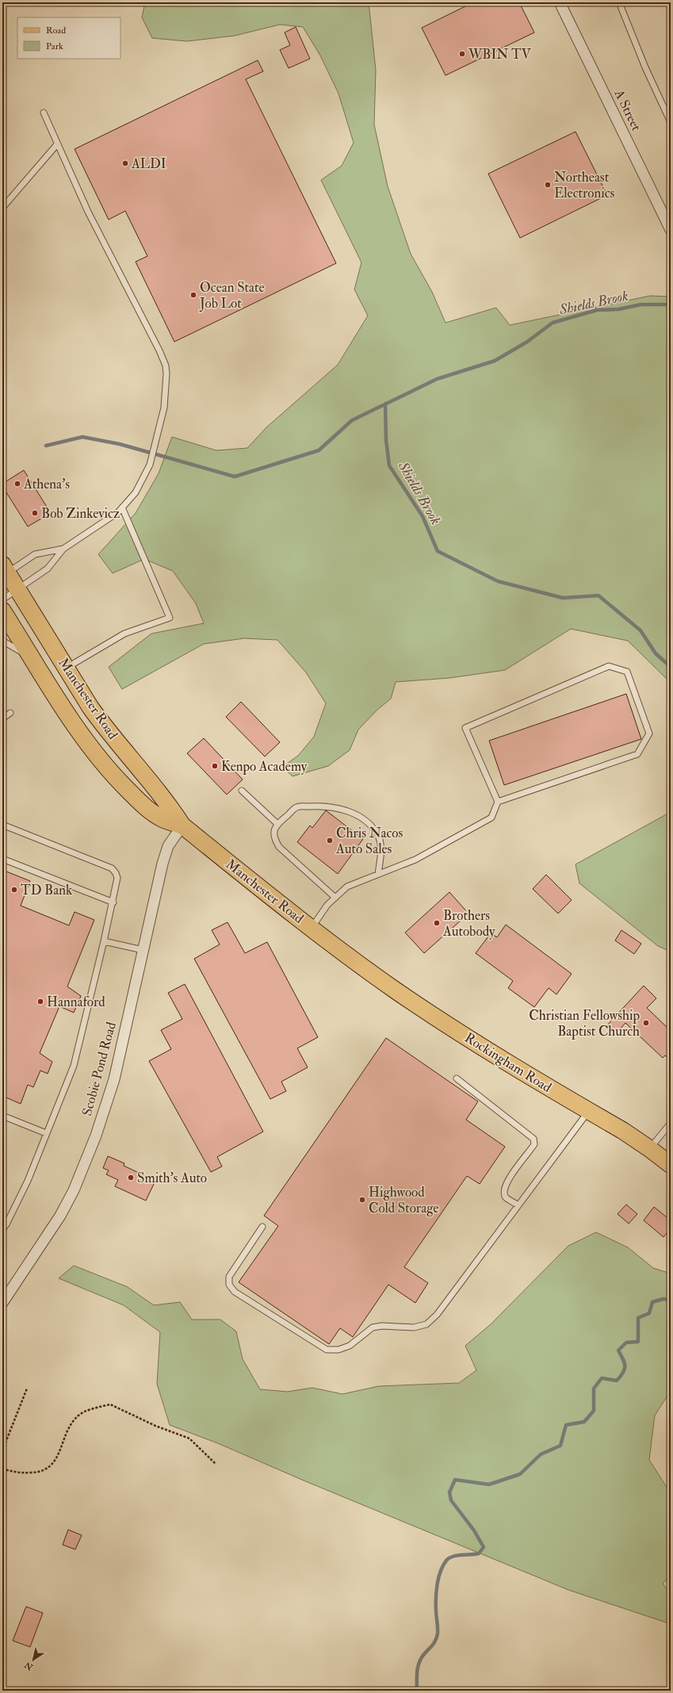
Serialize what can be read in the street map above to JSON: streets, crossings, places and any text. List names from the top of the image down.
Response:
{
  "streets": {
    "main road": ["Manchester Road", "Rockingham Road"],
    "street": ["A Street", "Scobie Pond Road"]
  },
  "crossings": [
    ["Manchester Road", "Rockingham Road"],
    ["Manchester Road", "Scobie Pond Road"]
  ],
  "water": ["Shields Brook"],
  "places": [
    "WBIN TV",
    "ALDI",
    "Northeast Electronics",
    "Ocean State Job Lot",
    "Athena's",
    "Bob Zinkevicz",
    "Kenpo Academy",
    "Chris Nacos Auto Sales",
    "TD Bank",
    "Brothers Autobody",
    "Hannaford",
    "Christian Fellowship Baptist Church",
    "Smith's Auto",
    "Highwood Cold Storage"
  ],
  "legend": ["Road", "Park"],
  "north": "bottom left"
}
